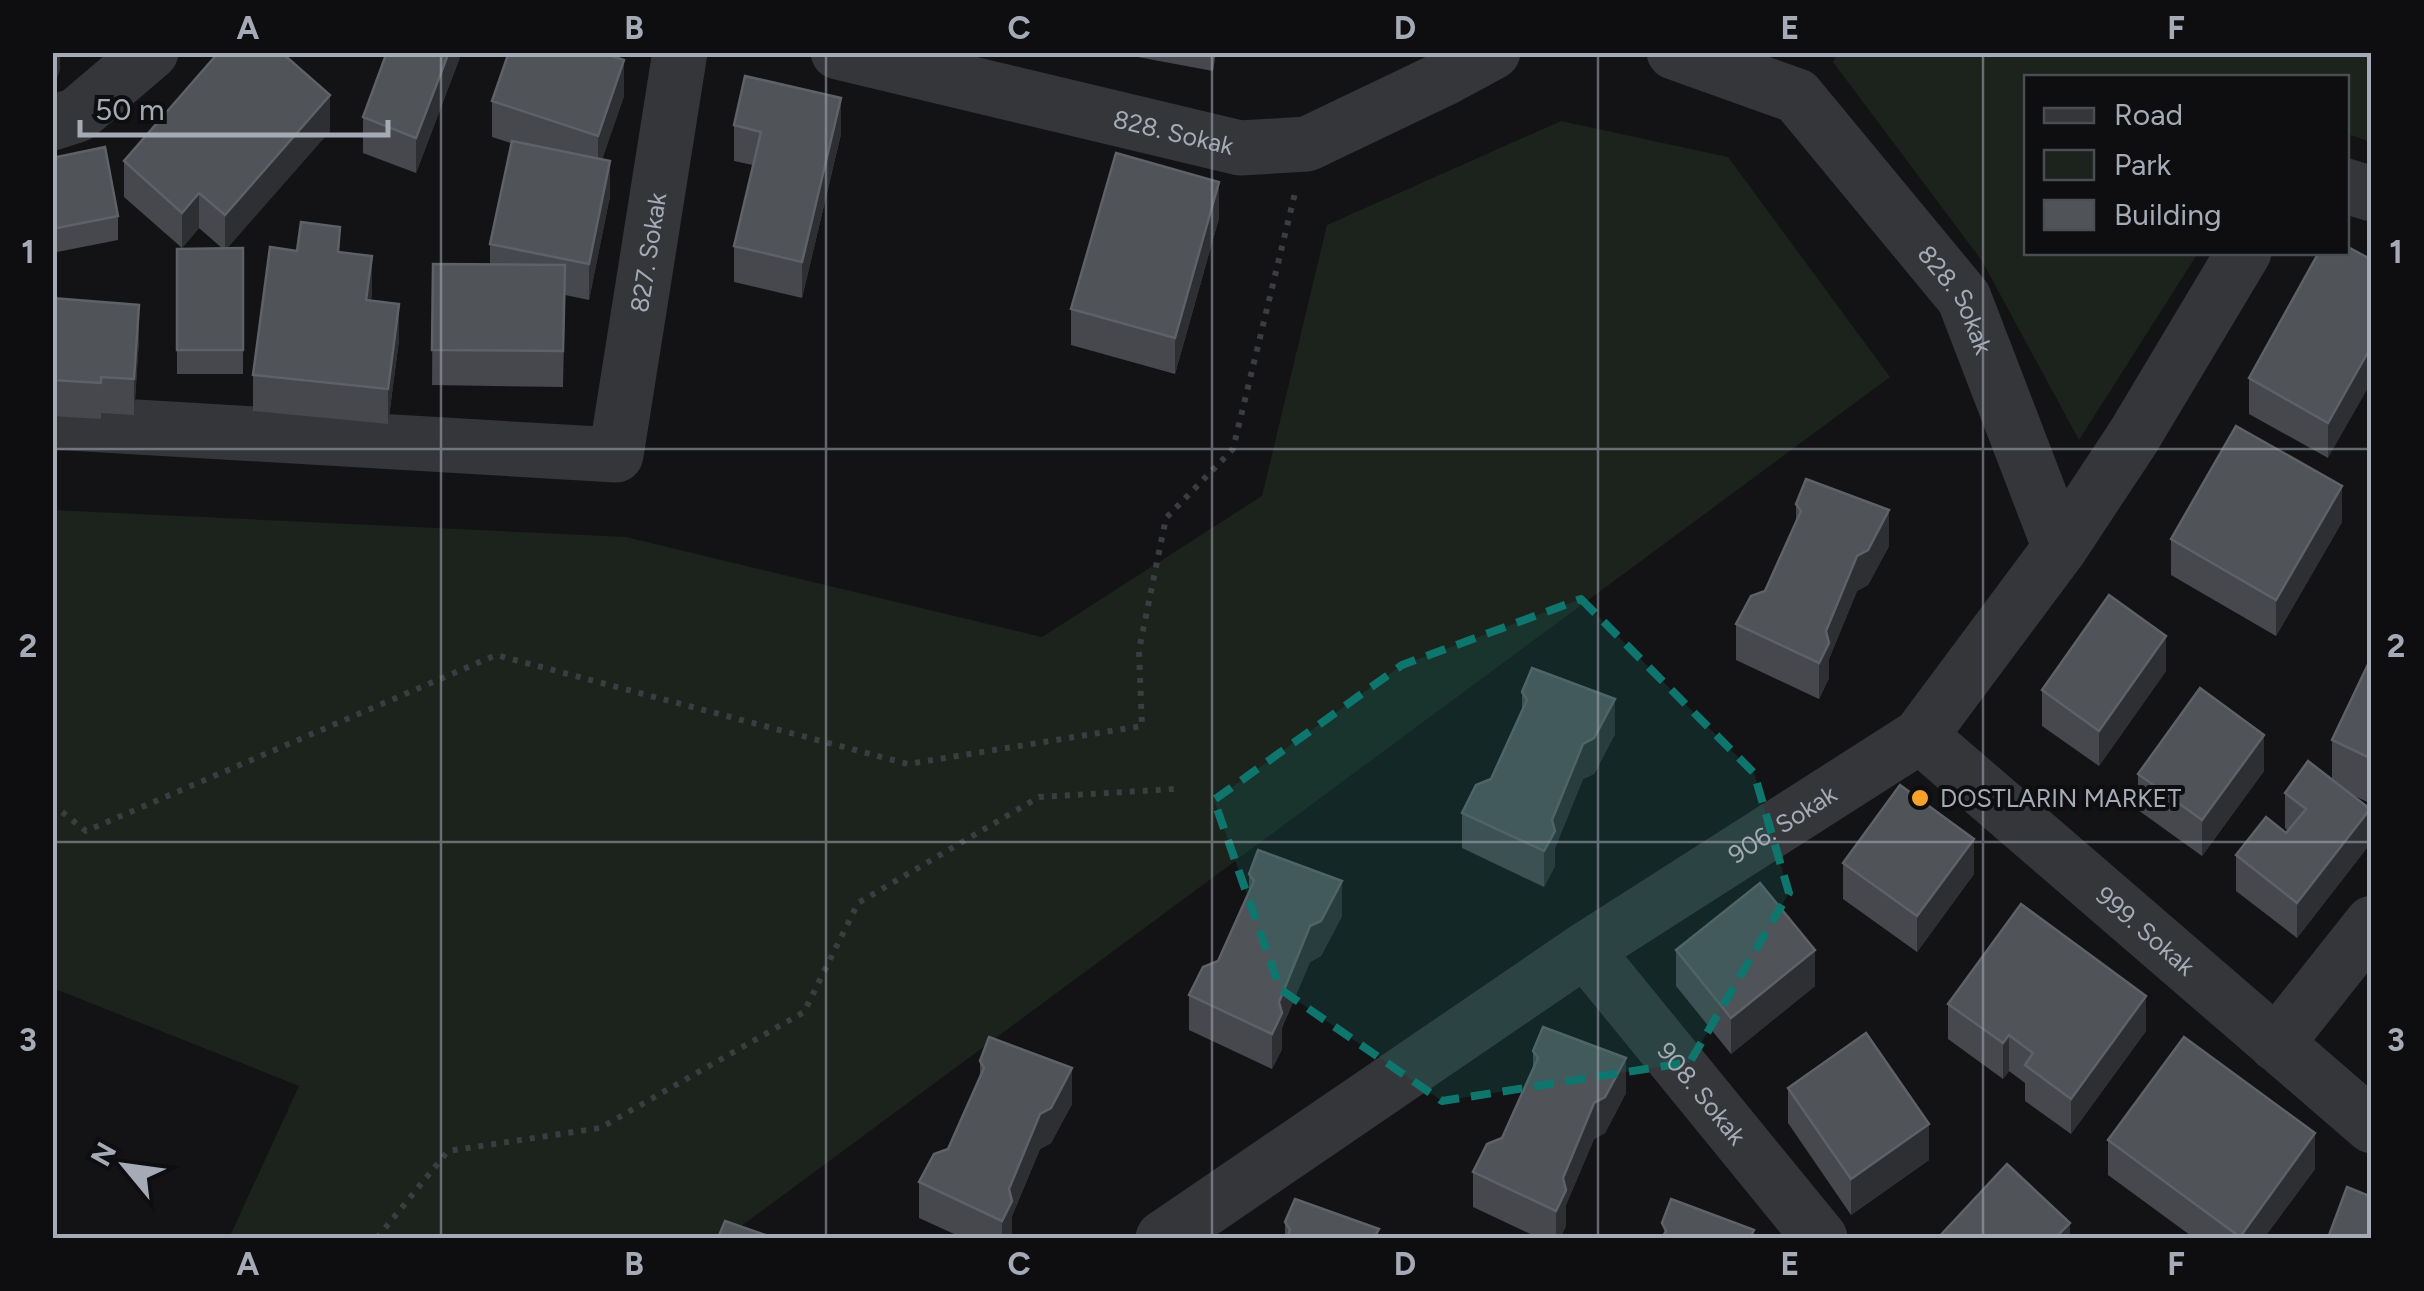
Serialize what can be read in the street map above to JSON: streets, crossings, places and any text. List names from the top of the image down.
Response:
{
  "streets": {
    "street": [
      "828. Sokak",
      "827. Sokak",
      "906. Sokak",
      "999. Sokak",
      "908. Sokak"
    ]
  },
  "crossings": [
    ["828. Sokak", "906. Sokak"],
    ["906. Sokak", "999. Sokak"],
    ["906. Sokak", "908. Sokak"]
  ],
  "places": ["DOSTLARIN MARKET"],
  "legend": ["Road", "Park", "Building"],
  "scale_bar": "50 m",
  "north": "top left",
  "grid": {
    "columns": [
      "A",
      "B",
      "C",
      "D",
      "E",
      "F"
    ],
    "rows": ["1", "2", "3"]
  }
}
